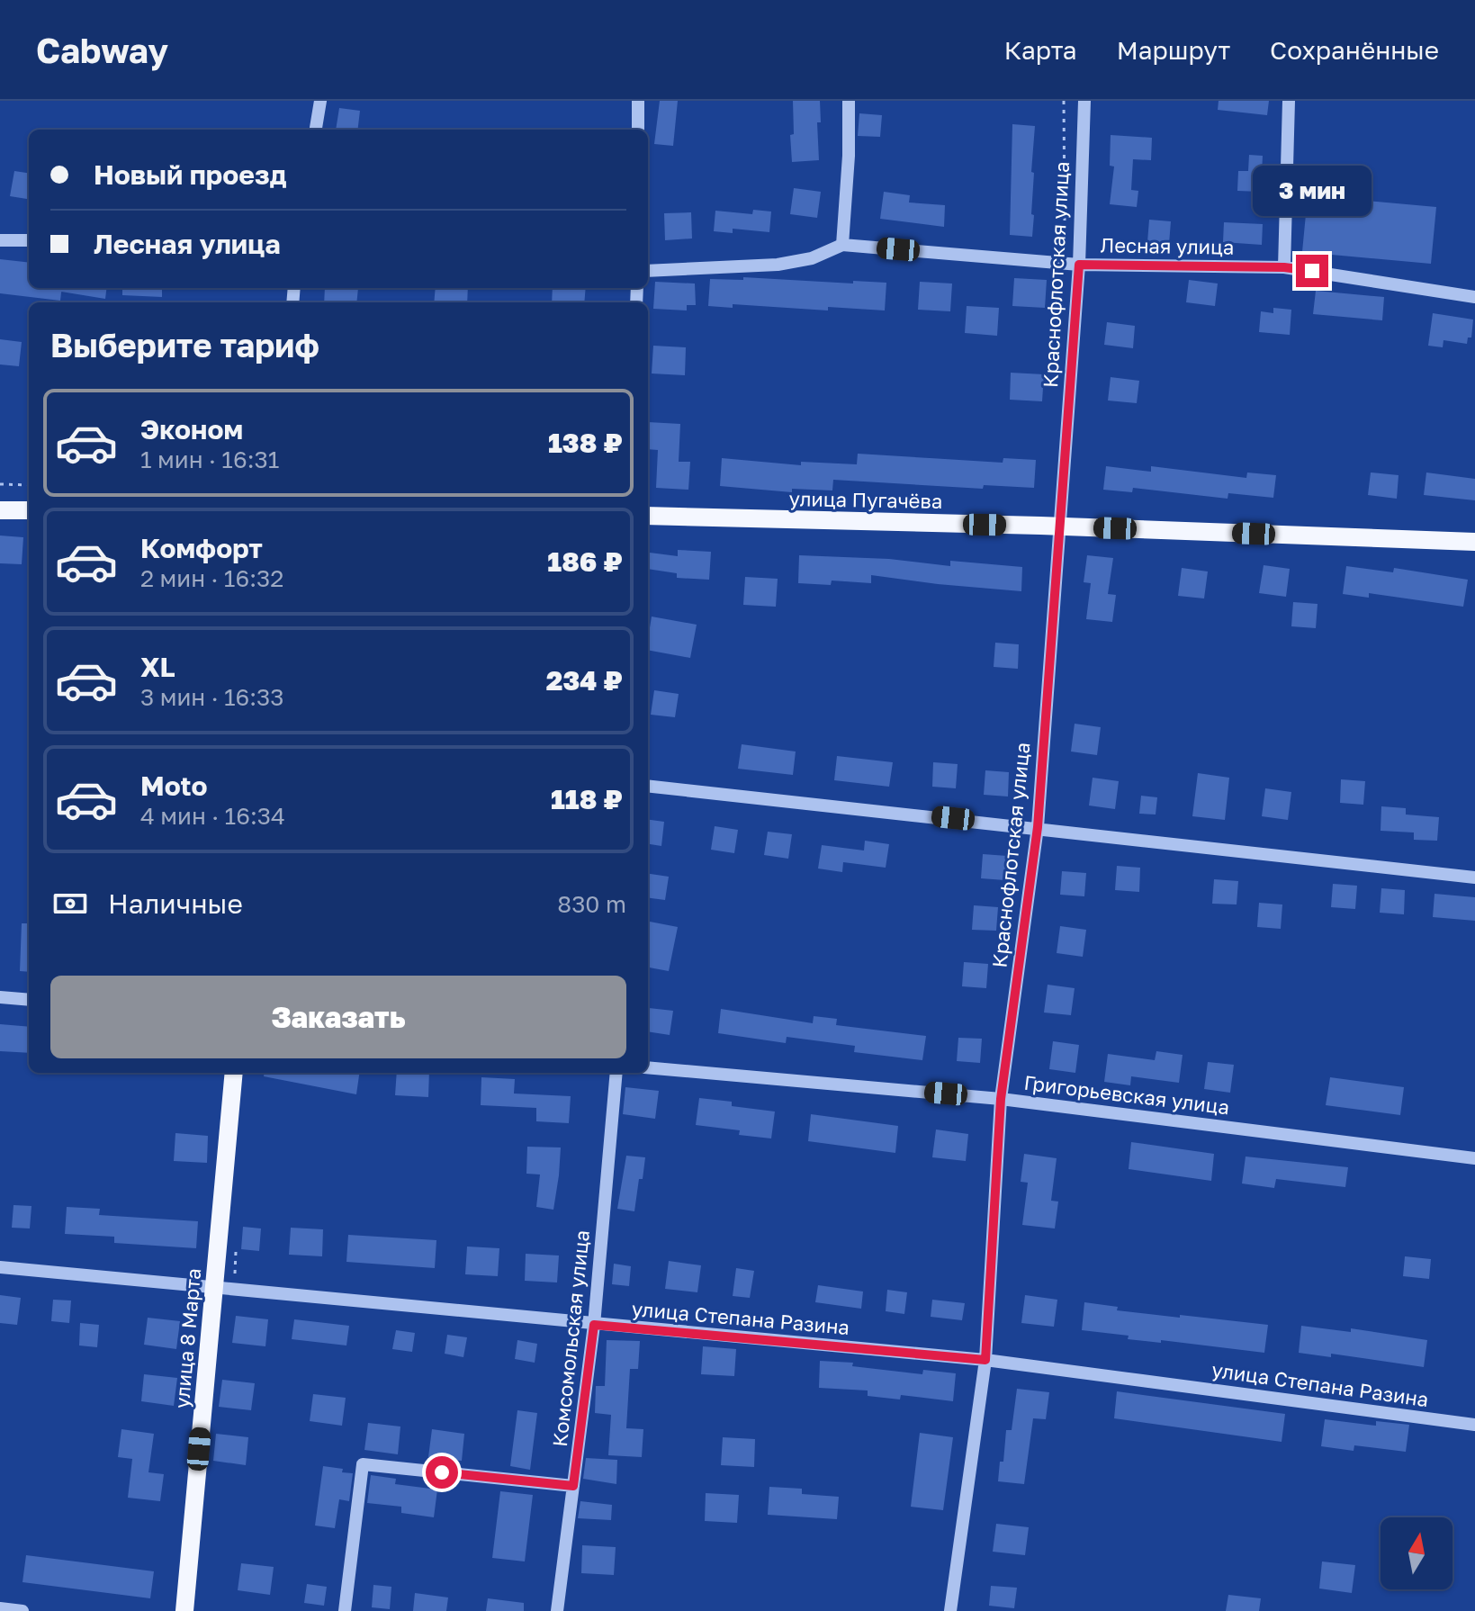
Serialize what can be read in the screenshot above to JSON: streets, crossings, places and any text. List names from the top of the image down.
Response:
{
  "streets": {
    "main road": ["улица Пугачёва", "улица 8 Марта"],
    "street": [
      "Лесная улица",
      "Краснофлотская улица",
      "Григорьевская улица",
      "улица Степана Разина",
      "Комсомольская улица"
    ]
  },
  "crossings": [
    ["Лесная улица", "Краснофлотская улица"],
    ["Краснофлотская улица", "улица Пугачёва"],
    ["Краснофлотская улица", "Григорьевская улица"],
    ["Краснофлотская улица", "улица Степана Разина"],
    ["улица Степана Разина", "улица 8 Марта"],
    ["улица Степана Разина", "Комсомольская улица"]
  ],
  "north": "top",
  "page": {
    "header": "Cabway",
    "nav": ["Карта", "Маршрут", "Сохранённые"],
    "banner": ["Новый проезд", "Лесная улица"],
    "bubble": "3 мин",
    "heading": "Выберите тариф",
    "list": [
      {
        "name": "Эконом",
        "note": "1 мин · 16:31",
        "value": "138 ₽"
      },
      {
        "name": "Комфорт",
        "note": "2 мин · 16:32",
        "value": "186 ₽"
      },
      {
        "name": "XL",
        "note": "3 мин · 16:33",
        "value": "234 ₽"
      },
      {
        "name": "Moto",
        "note": "4 мин · 16:34",
        "value": "118 ₽"
      }
    ],
    "pay": ["Наличные", "830 m"],
    "buttons": "Заказать"
  }
}
